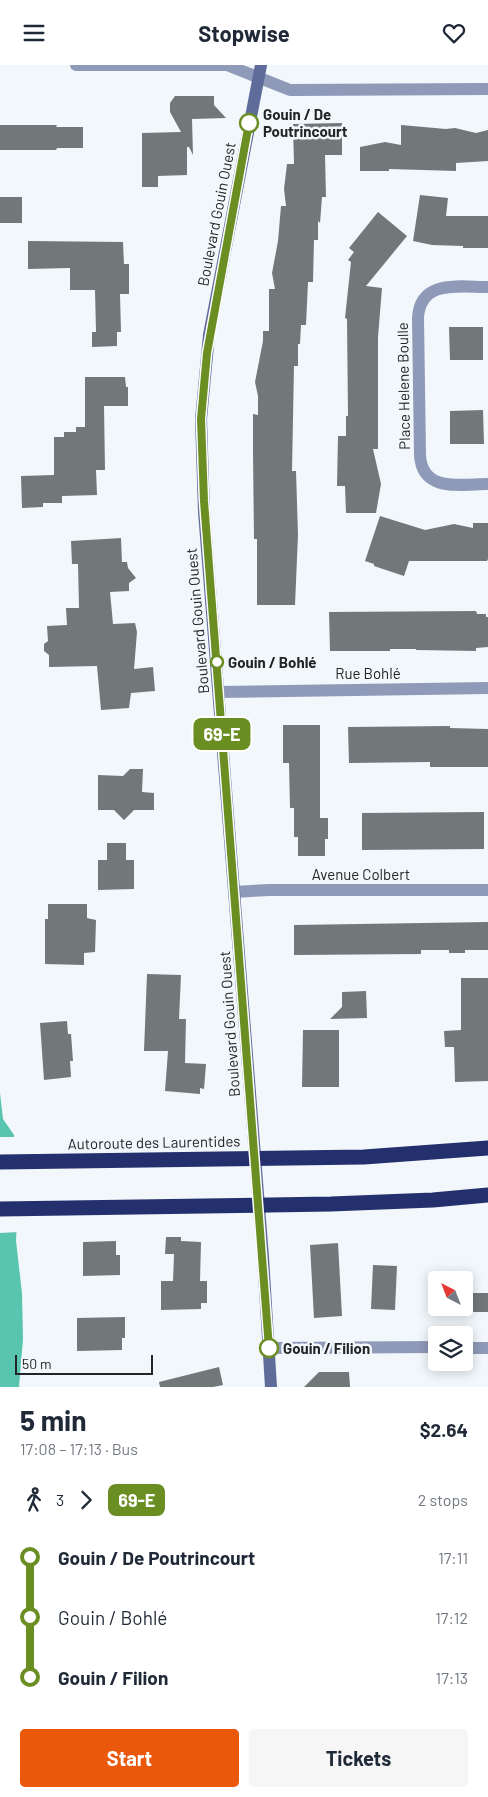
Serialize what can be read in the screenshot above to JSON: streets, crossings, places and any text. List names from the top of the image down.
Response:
{
  "streets": {
    "highway": ["Autoroute des Laurentides"],
    "street": [
      "Boulevard Gouin Ouest",
      "Place Helene Boulle",
      "Rue Bohlé",
      "Avenue Colbert"
    ]
  },
  "crossings": [
    ["Boulevard Gouin Ouest", "Rue Bohlé"],
    ["Boulevard Gouin Ouest", "Avenue Colbert"]
  ],
  "places": ["Gouin / De Poutrincourt", "Gouin / Bohlé", "Gouin / Filion"],
  "lines": ["bus line 69-E"],
  "scale_bar": "50 m",
  "north": "top left",
  "page": {
    "header": "Stopwise",
    "on_map": "69-E",
    "scale": "50 m",
    "heading": ["5 min", "17:08 – 17:13 · Bus", "$2.64"],
    "legs": ["3", "69-E", "2 stops"],
    "list": [
      {
        "name": "Gouin / De Poutrincourt",
        "value": "17:11"
      },
      {
        "name": "Gouin / Bohlé",
        "value": "17:12"
      },
      {
        "name": "Gouin / Filion",
        "value": "17:13"
      }
    ],
    "buttons": ["Start", "Tickets"]
  }
}
